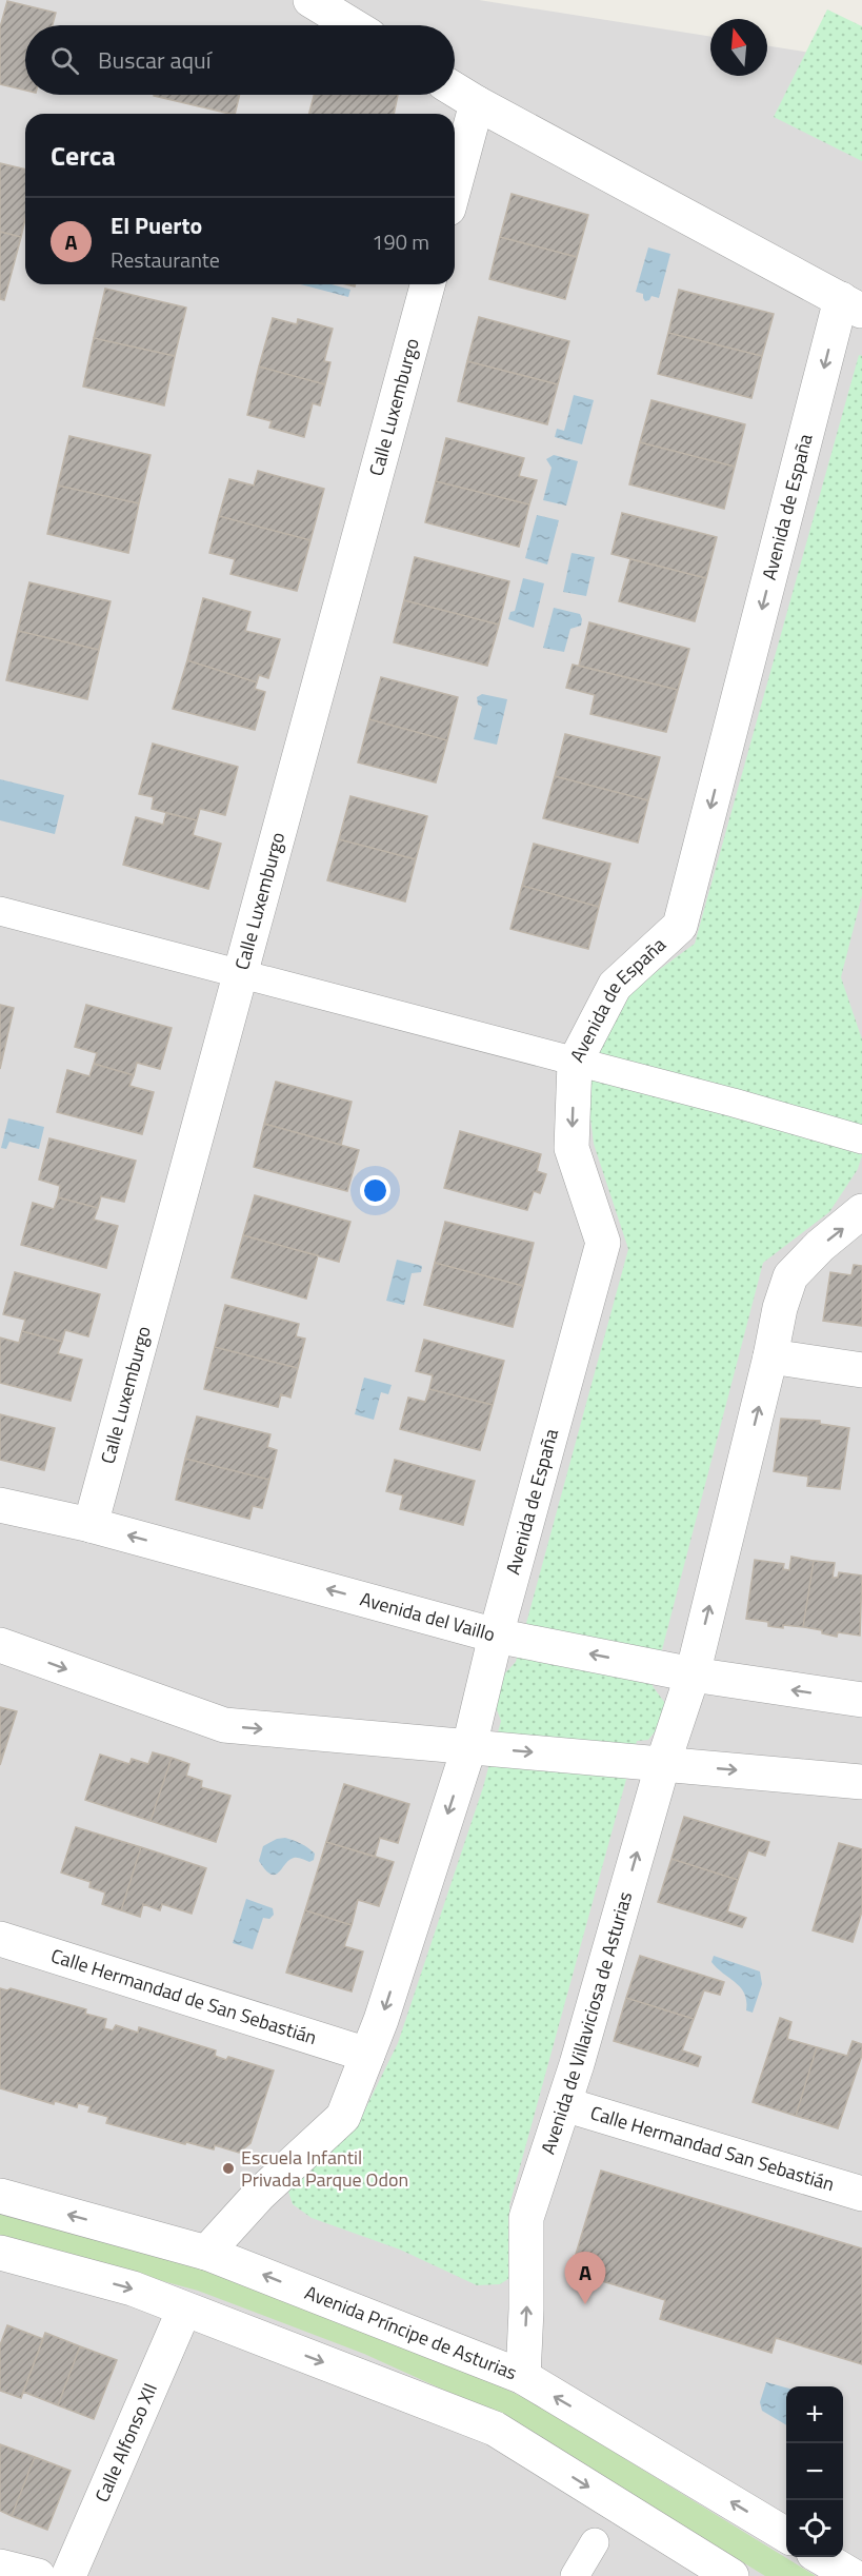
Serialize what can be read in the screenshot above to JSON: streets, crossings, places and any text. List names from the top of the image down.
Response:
{
  "streets": {
    "street": [
      "Calle Luxemburgo",
      "Avenida de España",
      "Avenida del Vaillo",
      "Calle Hermandad de San Sebastián",
      "Avenida de Villaviciosa de Asturias",
      "Calle Hermandad San Sebastián",
      "Avenida Príncipe de Asturias",
      "Calle Alfonso XII"
    ]
  },
  "crossings": [
    ["Calle Luxemburgo", "Avenida del Vaillo"],
    ["Avenida de España", "Avenida del Vaillo"],
    ["Avenida del Vaillo", "Avenida de Villaviciosa de Asturias"],
    ["Avenida de Villaviciosa de Asturias", "Calle Hermandad San Sebastián"],
    ["Avenida de Villaviciosa de Asturias", "Avenida Príncipe de Asturias"]
  ],
  "places": ["Escuela Infantil Privada Parque Odon"],
  "north": "top",
  "page": {
    "search": "Buscar aquí",
    "heading": "Cerca",
    "list": [
      {
        "mark": "A",
        "name": "El Puerto",
        "note": "Restaurante",
        "value": "190 m"
      }
    ],
    "pins": "A",
    "map_buttons": ["+", "−"]
  }
}
